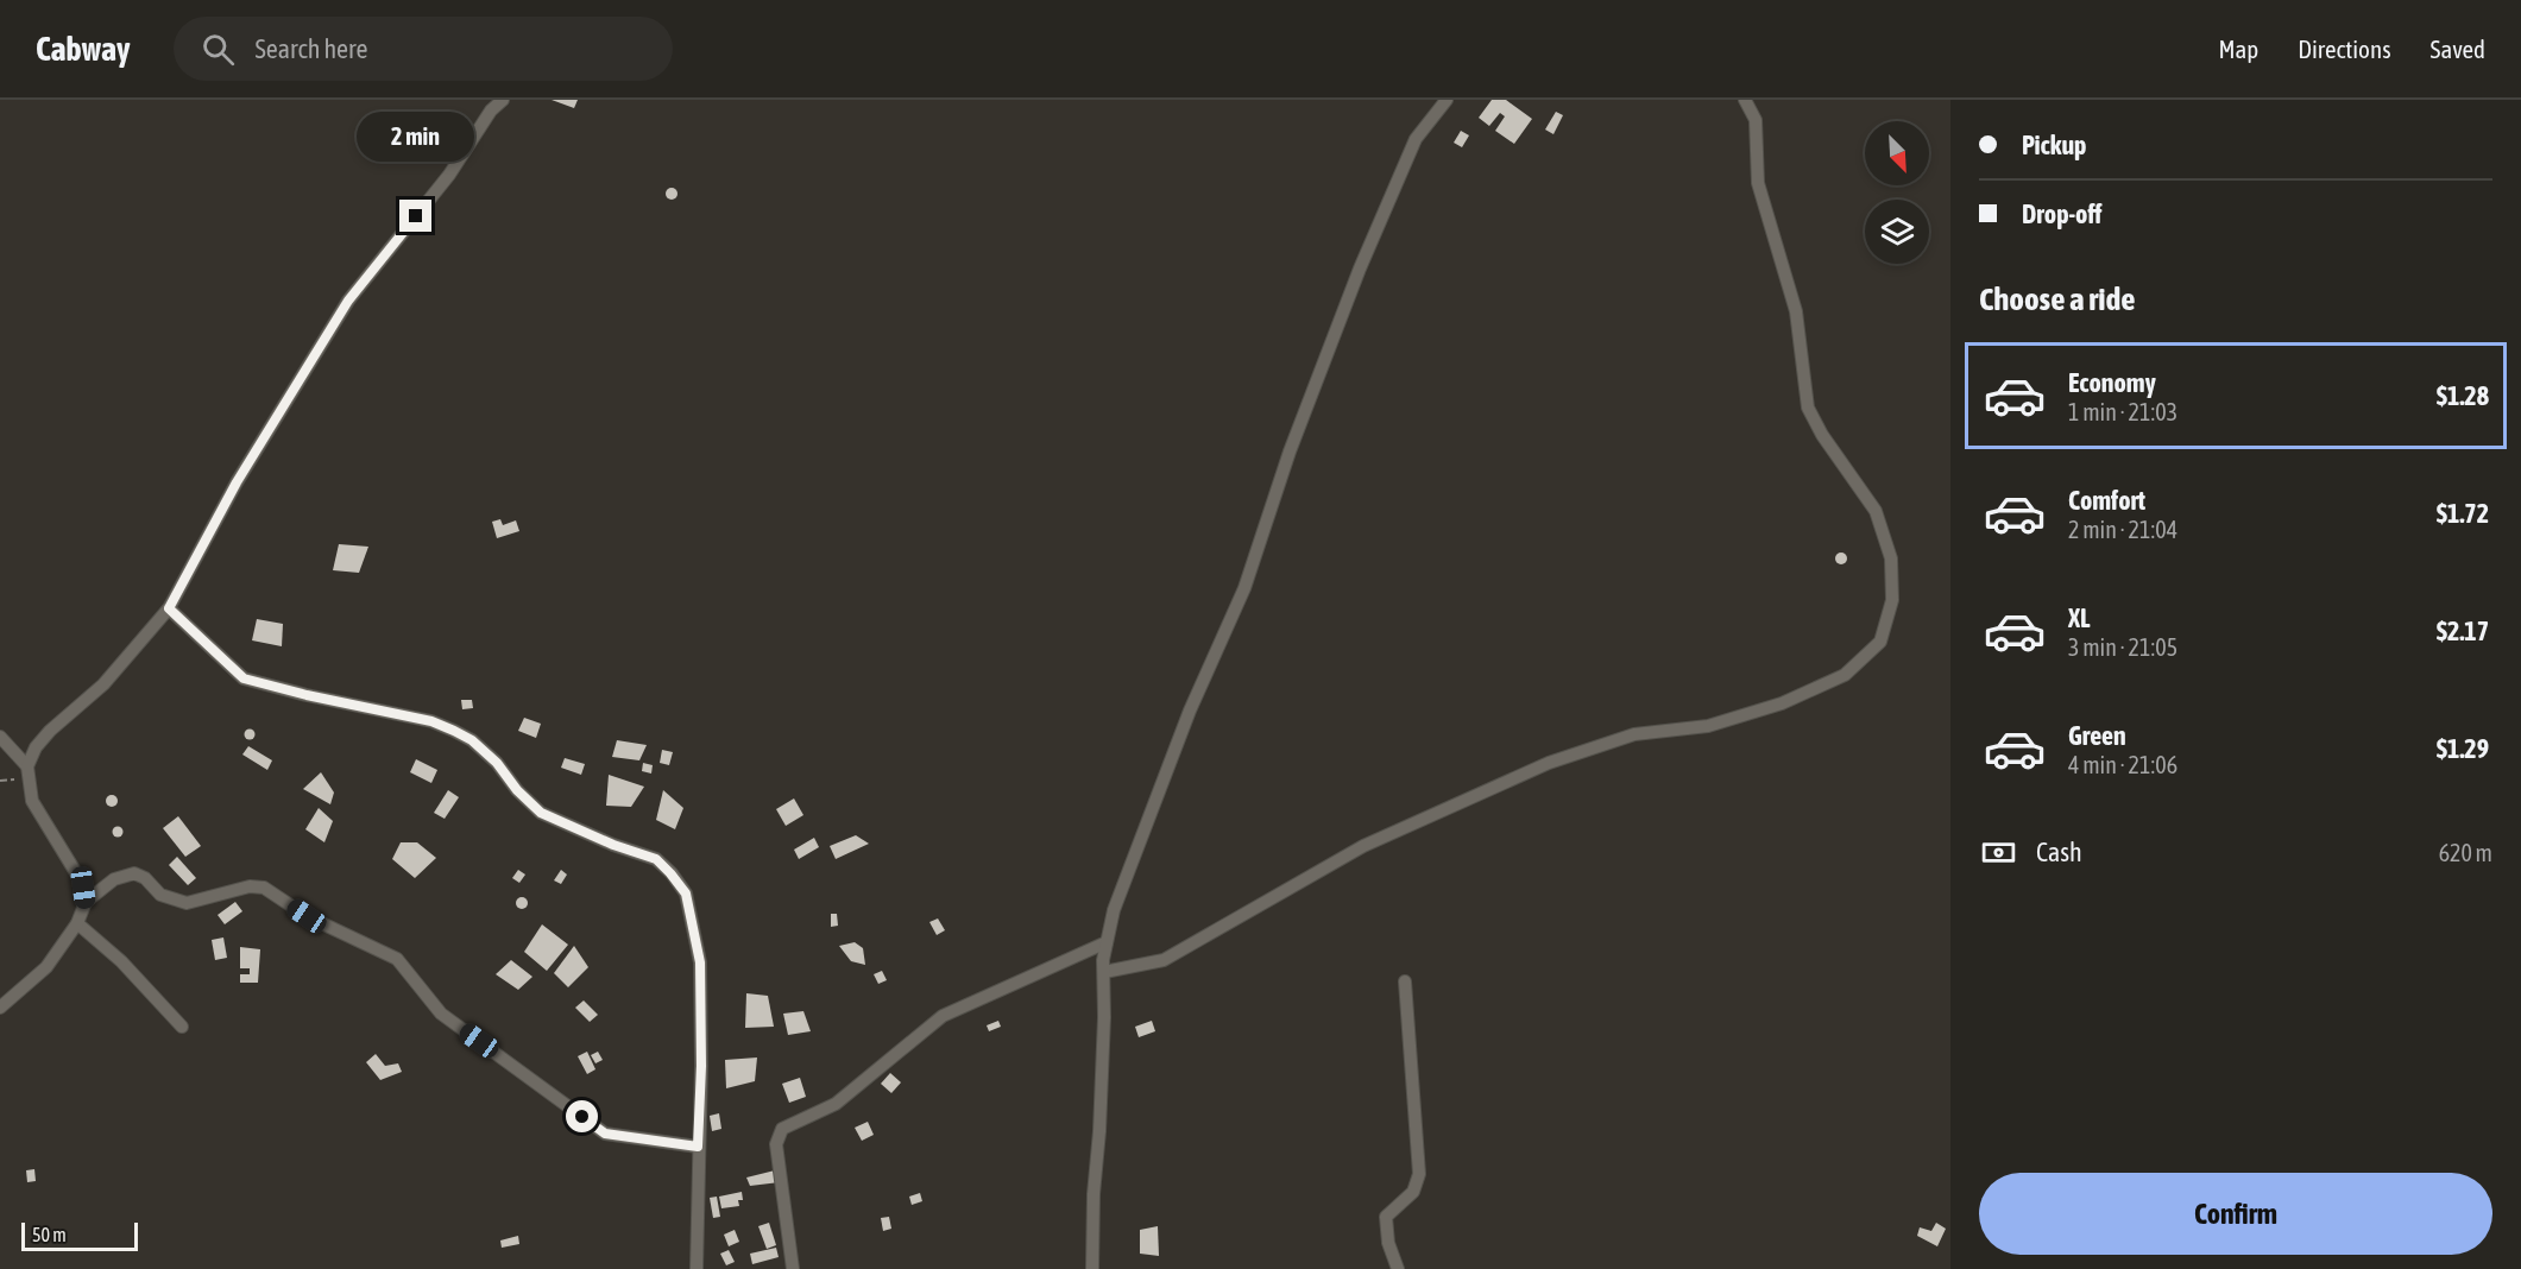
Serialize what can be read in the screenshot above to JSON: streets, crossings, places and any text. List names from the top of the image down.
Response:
{
  "scale_bar": "50 m",
  "north": "bottom right",
  "page": {
    "header": "Cabway",
    "search": "Search here",
    "nav": ["Map", "Directions", "Saved"],
    "banner": ["Pickup", "Drop-off"],
    "bubble": "2 min",
    "heading": "Choose a ride",
    "list": [
      {
        "name": "Economy",
        "note": "1 min · 21:03",
        "value": "$1.28"
      },
      {
        "name": "Comfort",
        "note": "2 min · 21:04",
        "value": "$1.72"
      },
      {
        "name": "XL",
        "note": "3 min · 21:05",
        "value": "$2.17"
      },
      {
        "name": "Green",
        "note": "4 min · 21:06",
        "value": "$1.29"
      }
    ],
    "pay": ["Cash", "620 m"],
    "buttons": "Confirm",
    "scale": "50 m"
  }
}
